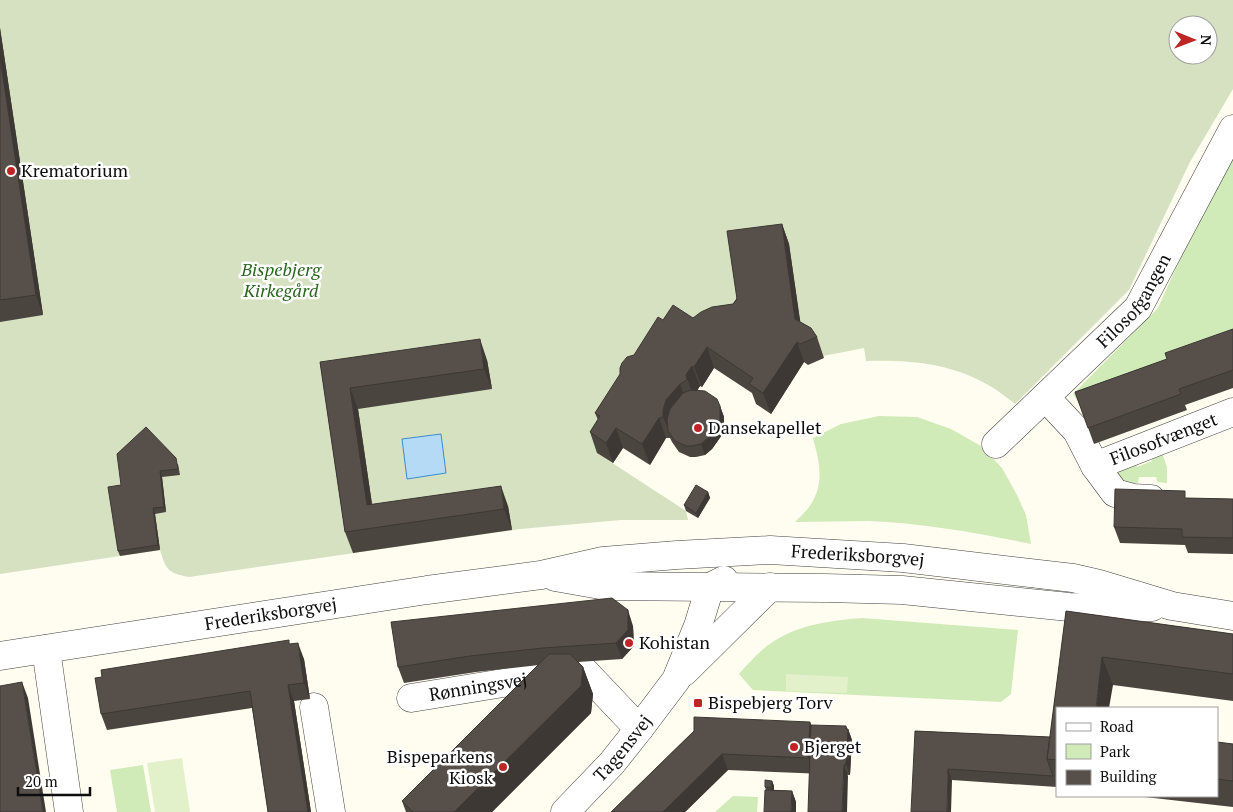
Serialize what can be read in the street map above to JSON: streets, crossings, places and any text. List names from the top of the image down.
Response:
{
  "streets": {
    "street": [
      "Filosofgangen",
      "Filosofvænget",
      "Frederiksborgvej",
      "Rønningsvej",
      "Tagensvej"
    ]
  },
  "crossings": [
    ["Filosofgangen", "Filosofvænget"],
    ["Frederiksborgvej", "Tagensvej"],
    ["Rønningsvej", "Tagensvej"]
  ],
  "parks": ["Bispebjerg Kirkegård"],
  "places": {
    "other": [
      "Krematorium",
      "Dansekapellet",
      "Kohistan",
      "Bjerget",
      "Bispeparkens Kiosk"
    ],
    "transit": ["Bispebjerg Torv"]
  },
  "legend": ["Road", "Park", "Building"],
  "scale_bar": "20 m",
  "north": "right"
}
